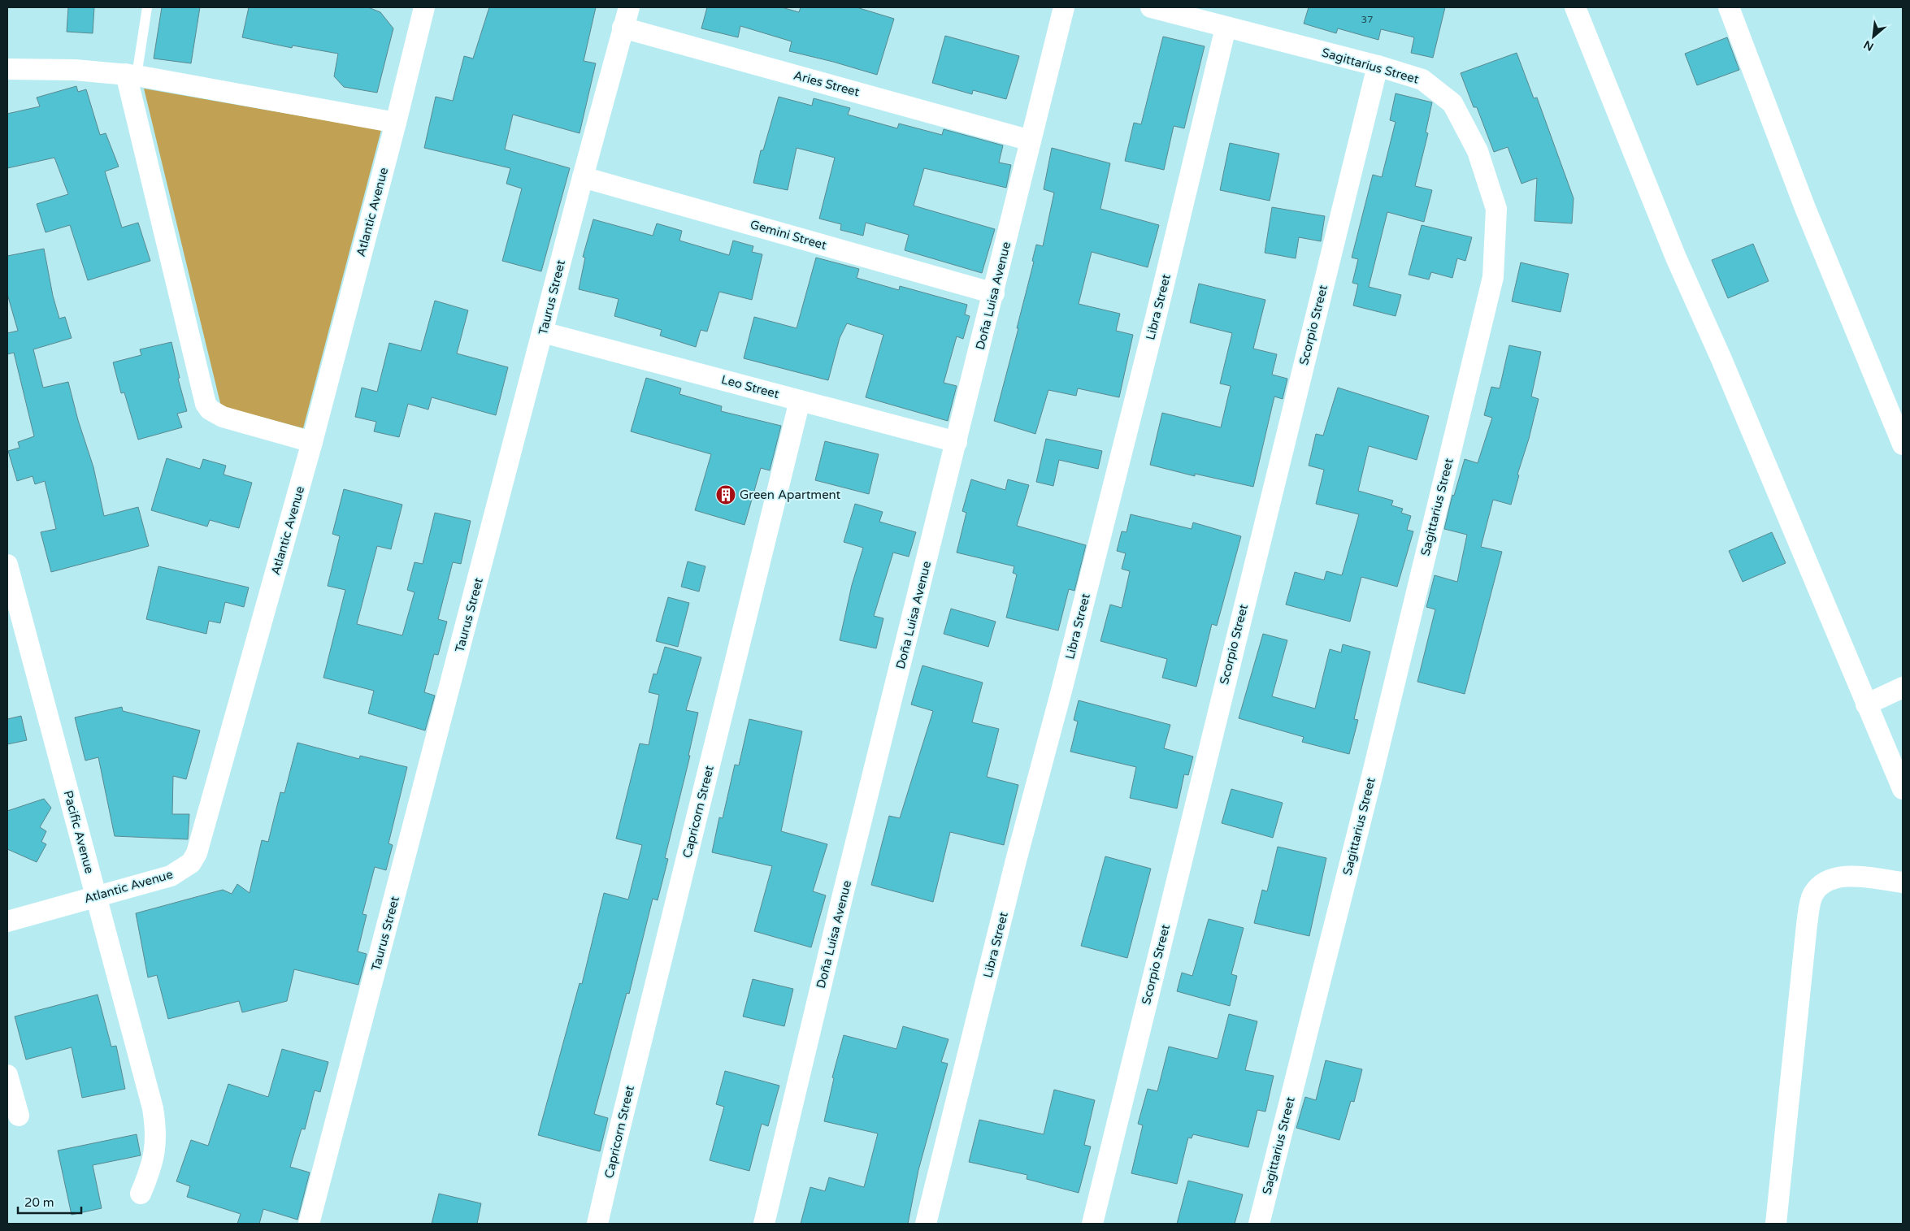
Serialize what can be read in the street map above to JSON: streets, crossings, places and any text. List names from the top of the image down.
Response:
{
  "streets": {
    "street": [
      "Sagittarius Street",
      "Aries Street",
      "Atlantic Avenue",
      "Gemini Street",
      "Doña Luisa Avenue",
      "Taurus Street",
      "Libra Street",
      "Scorpio Street",
      "Leo Street",
      "Capricorn Street",
      "Pacific Avenue"
    ]
  },
  "crossings": [
    ["Sagittarius Street", "Libra Street"],
    ["Sagittarius Street", "Scorpio Street"],
    ["Aries Street", "Doña Luisa Avenue"],
    ["Aries Street", "Taurus Street"],
    ["Atlantic Avenue", "Pacific Avenue"],
    ["Gemini Street", "Doña Luisa Avenue"],
    ["Gemini Street", "Taurus Street"],
    ["Doña Luisa Avenue", "Leo Street"],
    ["Taurus Street", "Leo Street"],
    ["Leo Street", "Capricorn Street"]
  ],
  "places": {
    "building": ["Green Apartment"]
  },
  "house_numbers": ["37"],
  "scale_bar": "20 m",
  "north": "bottom left"
}
